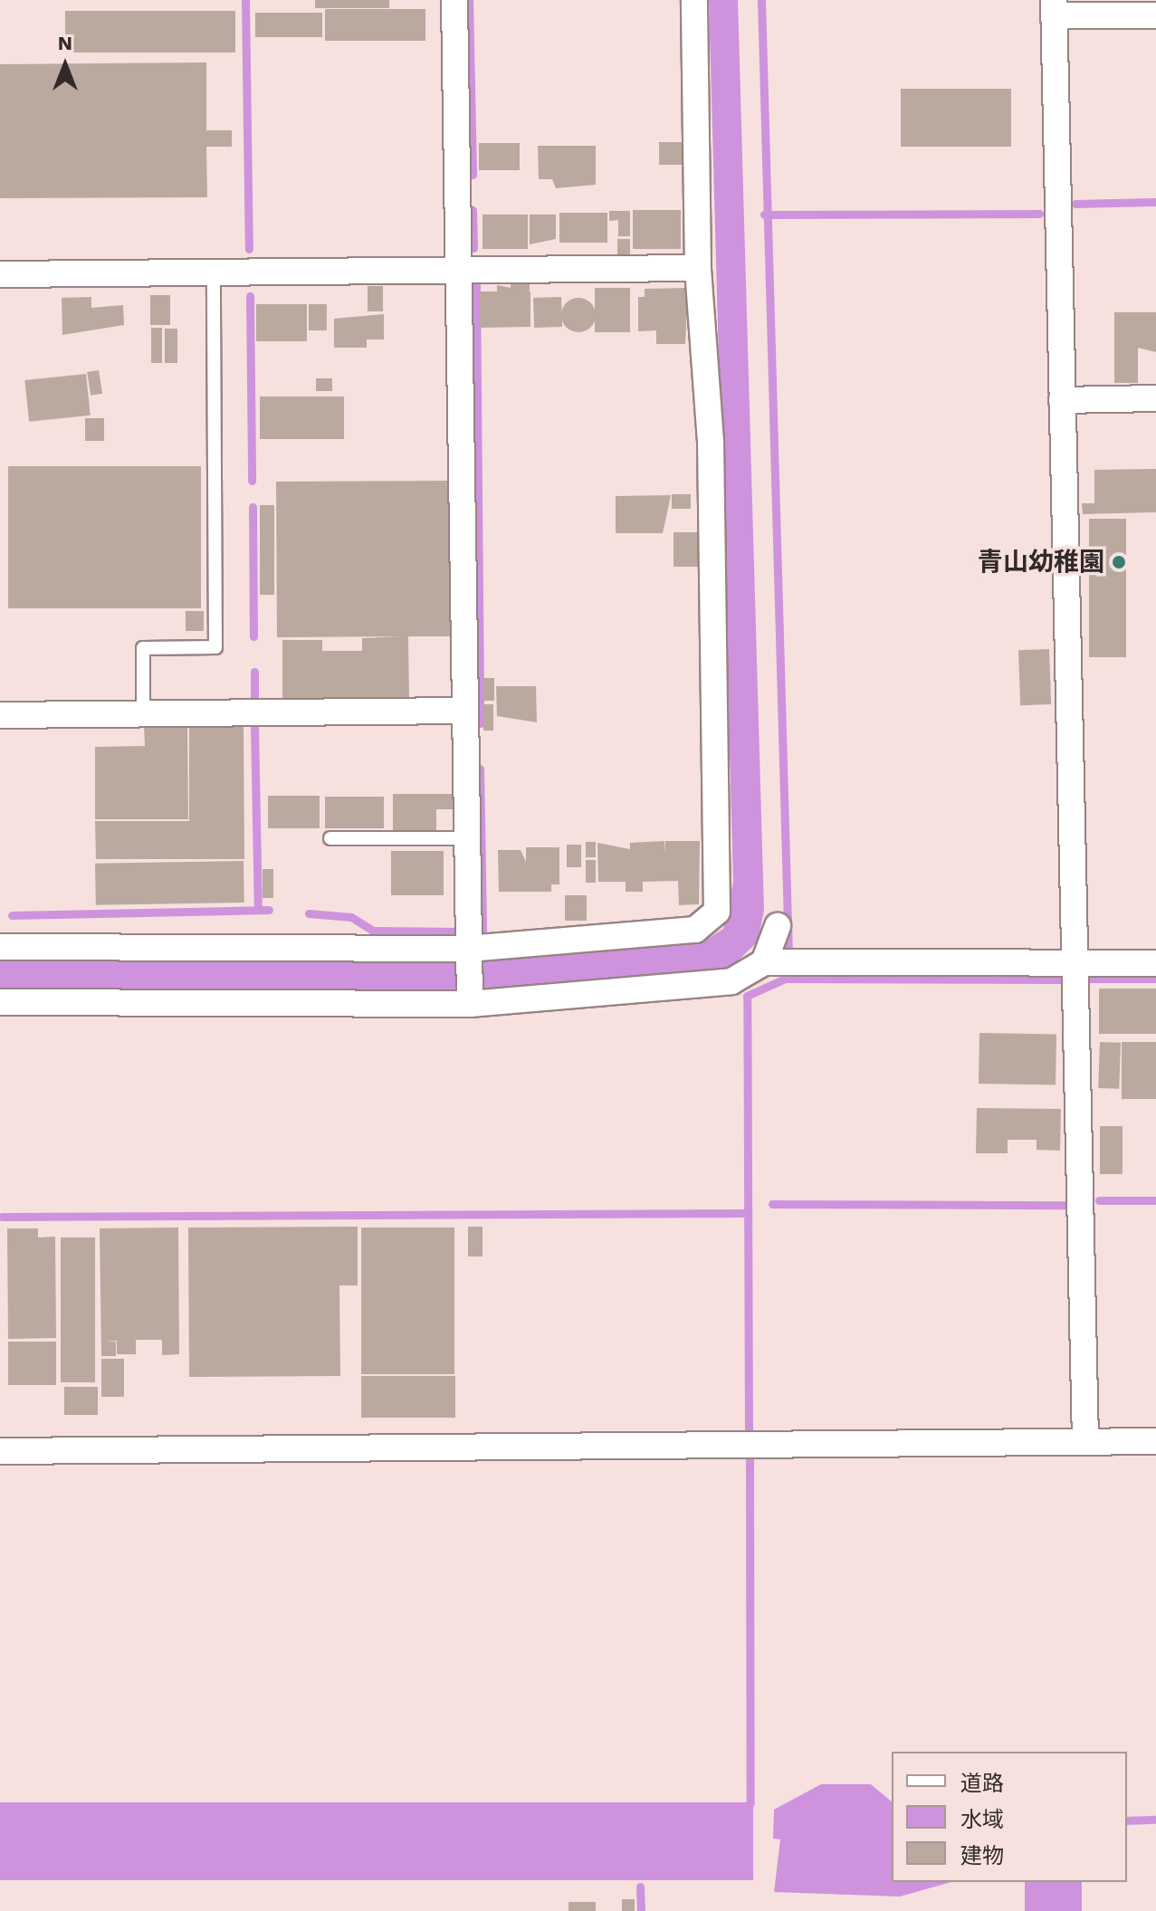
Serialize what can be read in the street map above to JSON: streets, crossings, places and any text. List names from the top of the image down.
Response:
{
  "places": ["青山幼稚園"],
  "legend": ["道路", "水域", "建物"],
  "north": "top"
}
